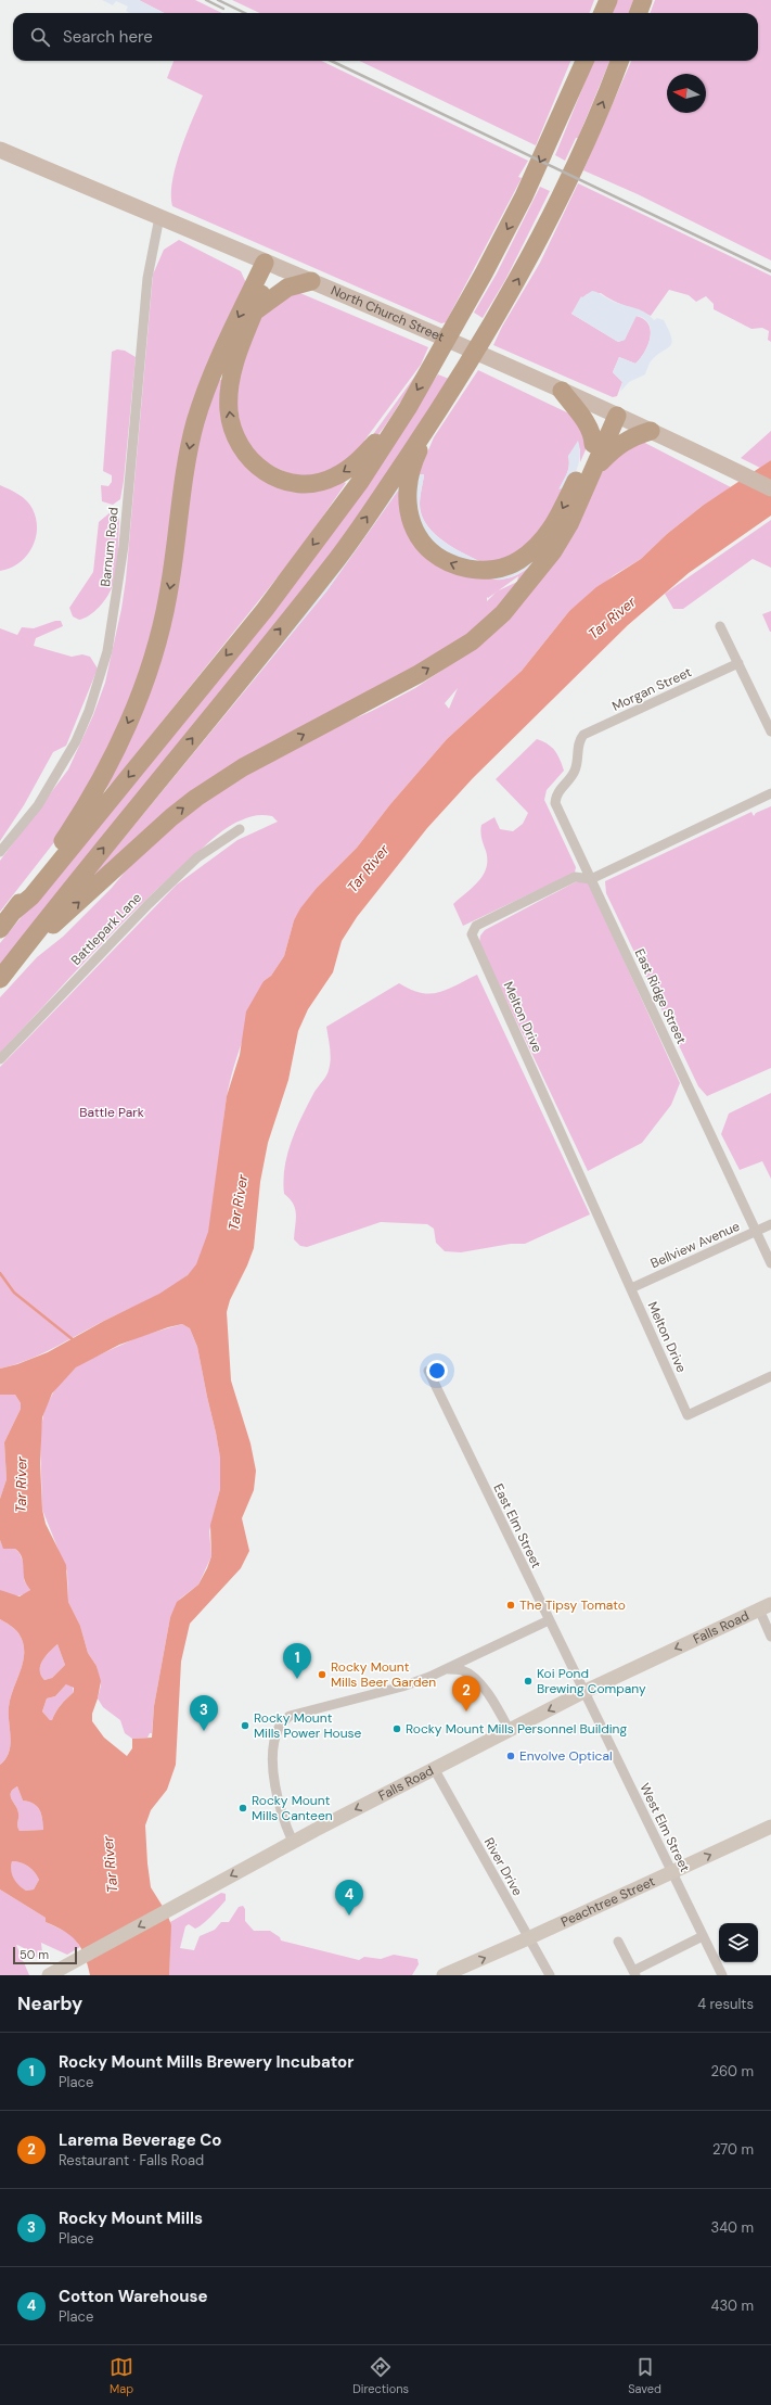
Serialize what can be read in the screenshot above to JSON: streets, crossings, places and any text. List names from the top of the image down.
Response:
{
  "streets": {
    "main road": ["North Church Street", "Falls Road", "Peachtree Street"],
    "street": [
      "Barnum Road",
      "Morgan Street",
      "Battlepark Lane",
      "East Ridge Street",
      "Melton Drive",
      "Bellview Avenue",
      "East Elm Street",
      "West Elm Street",
      "River Drive"
    ]
  },
  "crossings": [
    ["North Church Street", "Barnum Road"],
    ["Morgan Street", "East Ridge Street"],
    ["East Ridge Street", "Melton Drive"],
    ["East Ridge Street", "Bellview Avenue"],
    ["Melton Drive", "Bellview Avenue"],
    ["East Elm Street", "Falls Road"],
    ["East Elm Street", "West Elm Street"],
    ["Falls Road", "West Elm Street"],
    ["Falls Road", "River Drive"],
    ["West Elm Street", "Peachtree Street"],
    ["River Drive", "Peachtree Street"]
  ],
  "one_way": ["Falls Road", "Peachtree Street"],
  "water": ["Tar River"],
  "parks": ["Battle Park"],
  "places": [
    "The Tipsy Tomato",
    "Rocky Mount Mills Beer Garden",
    "Koi Pond Brewing Company",
    "Rocky Mount Mills Power House",
    "Rocky Mount Mills Personnel Building",
    "Envolve Optical",
    "Rocky Mount Mills Canteen"
  ],
  "scale_bar": "50 m",
  "north": "left",
  "page": {
    "search": "Search here",
    "pins": [
      "1",
      "2",
      "3",
      "4"
    ],
    "scale": "50 m",
    "heading": ["Nearby", "4 results"],
    "list": [
      {
        "mark": "1",
        "name": "Rocky Mount Mills Brewery Incubator",
        "note": "Place",
        "value": "260 m"
      },
      {
        "mark": "2",
        "name": "Larema Beverage Co",
        "note": "Restaurant · Falls Road",
        "value": "270 m"
      },
      {
        "mark": "3",
        "name": "Rocky Mount Mills",
        "note": "Place",
        "value": "340 m"
      },
      {
        "mark": "4",
        "name": "Cotton Warehouse",
        "note": "Place",
        "value": "430 m"
      }
    ],
    "nav": ["Map", "Directions", "Saved"]
  }
}
